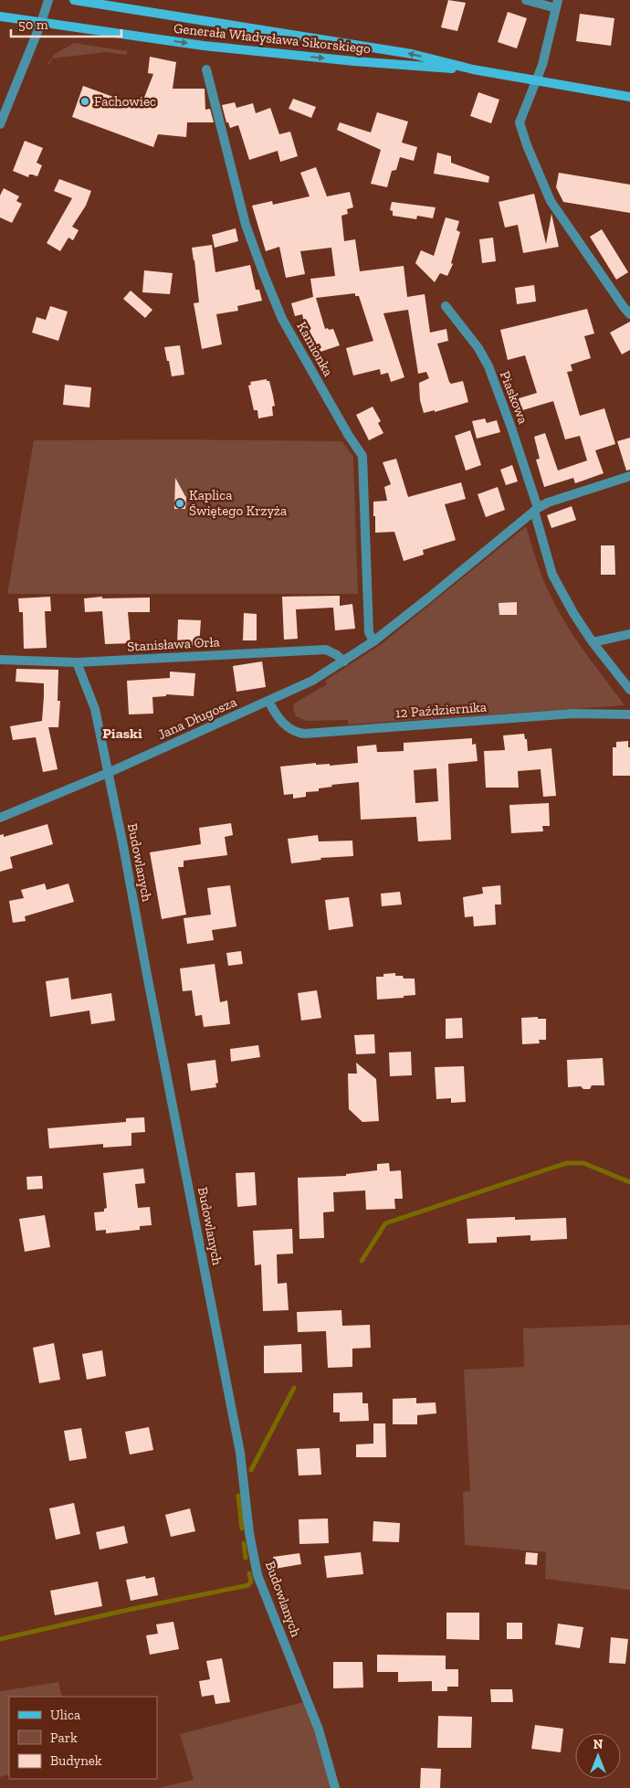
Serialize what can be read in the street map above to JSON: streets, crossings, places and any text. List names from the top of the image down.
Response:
{
  "streets": {
    "main road": ["Generała Władysława Sikorskiego"],
    "street": [
      "Kamionka",
      "Piaskowa",
      "Stanisława Orła",
      "12 Października",
      "Jana Długosza",
      "Budowlanych"
    ]
  },
  "crossings": [
    ["Kamionka", "Jana Długosza"],
    ["Stanisława Orła", "Jana Długosza"],
    ["Stanisława Orła", "Budowlanych"],
    ["12 Października", "Jana Długosza"],
    ["Jana Długosza", "Budowlanych"]
  ],
  "districts": ["Piaski"],
  "places": ["Fachowiec", "Kaplica Świętego Krzyża"],
  "legend": ["Ulica", "Park", "Budynek"],
  "scale_bar": "50 m",
  "north": "top"
}
